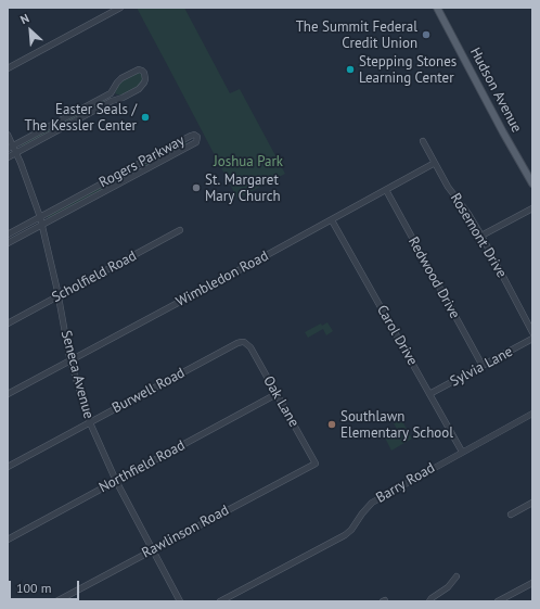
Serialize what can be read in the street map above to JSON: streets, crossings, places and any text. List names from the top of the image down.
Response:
{
  "streets": {
    "main road": ["Hudson Avenue"],
    "street": [
      "Rogers Parkway",
      "Rosemont Drive",
      "Scholfield Road",
      "Redwood Drive",
      "Wimbledon Road",
      "Carol Drive",
      "Sylvia Lane",
      "Seneca Avenue",
      "Burwell Road",
      "Oak Lane",
      "Northfield Road",
      "Barry Road",
      "Rawlinson Road"
    ]
  },
  "crossings": [
    ["Rogers Parkway", "Seneca Avenue"],
    ["Rosemont Drive", "Wimbledon Road"],
    ["Scholfield Road", "Seneca Avenue"],
    ["Redwood Drive", "Wimbledon Road"],
    ["Redwood Drive", "Sylvia Lane"],
    ["Wimbledon Road", "Carol Drive"],
    ["Wimbledon Road", "Seneca Avenue"],
    ["Carol Drive", "Sylvia Lane"],
    ["Carol Drive", "Barry Road"],
    ["Seneca Avenue", "Burwell Road"],
    ["Seneca Avenue", "Northfield Road"],
    ["Seneca Avenue", "Rawlinson Road"],
    ["Burwell Road", "Oak Lane"],
    ["Oak Lane", "Northfield Road"],
    ["Oak Lane", "Rawlinson Road"]
  ],
  "parks": ["Joshua Park"],
  "places": [
    "The Summit Federal Credit Union",
    "Stepping Stones Learning Center",
    "Easter Seals / The Kessler Center",
    "St. Margaret Mary Church",
    "Southlawn Elementary School"
  ],
  "scale_bar": "100 m",
  "north": "top left"
}
